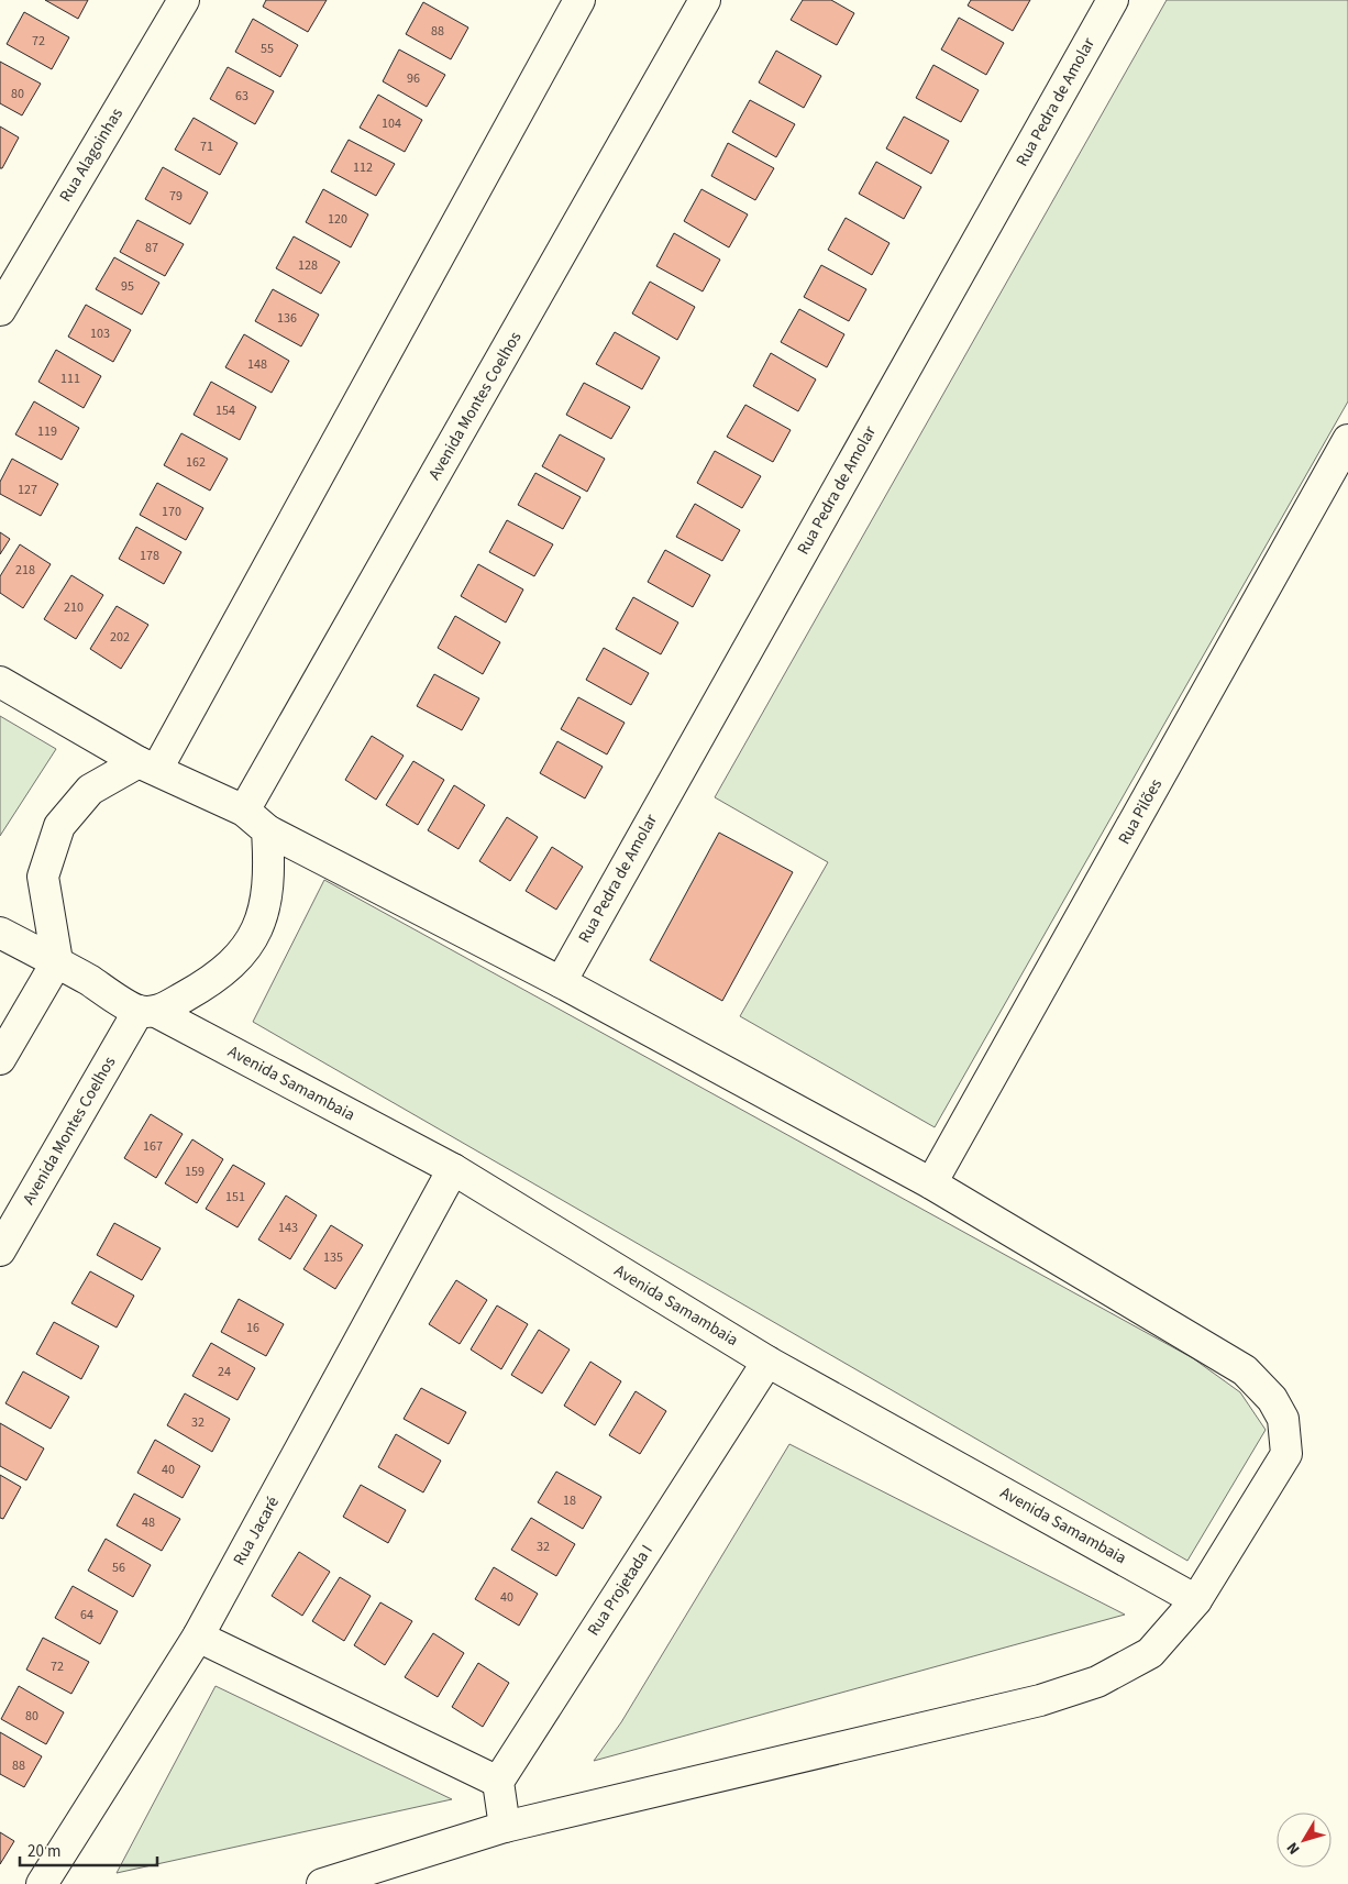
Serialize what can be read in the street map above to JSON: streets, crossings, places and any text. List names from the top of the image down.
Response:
{
  "streets": {
    "street": [
      "Rua Pedra de Amolar",
      "Rua Alagoinhas",
      "Avenida Montes Coelhos",
      "Rua Pilões",
      "Avenida Samambaia",
      "Rua Jacaré",
      "Rua Projetada I"
    ]
  },
  "crossings": [
    ["Avenida Montes Coelhos", "Avenida Samambaia"],
    ["Avenida Samambaia", "Rua Jacaré"],
    ["Avenida Samambaia", "Rua Projetada I"]
  ],
  "house_numbers": [
    "88",
    "72",
    "55",
    "96",
    "80",
    "63",
    "104",
    "71",
    "112",
    "79",
    "120",
    "87",
    "128",
    "95",
    "136",
    "103",
    "148",
    "111",
    "154",
    "119",
    "162",
    "127",
    "170",
    "178",
    "218",
    "210",
    "202",
    "167",
    "159",
    "151",
    "143",
    "135",
    "16",
    "24",
    "32",
    "40",
    "18",
    "48",
    "32",
    "56",
    "40",
    "64",
    "72",
    "80",
    "88"
  ],
  "scale_bar": "20 m",
  "north": "bottom left"
}
